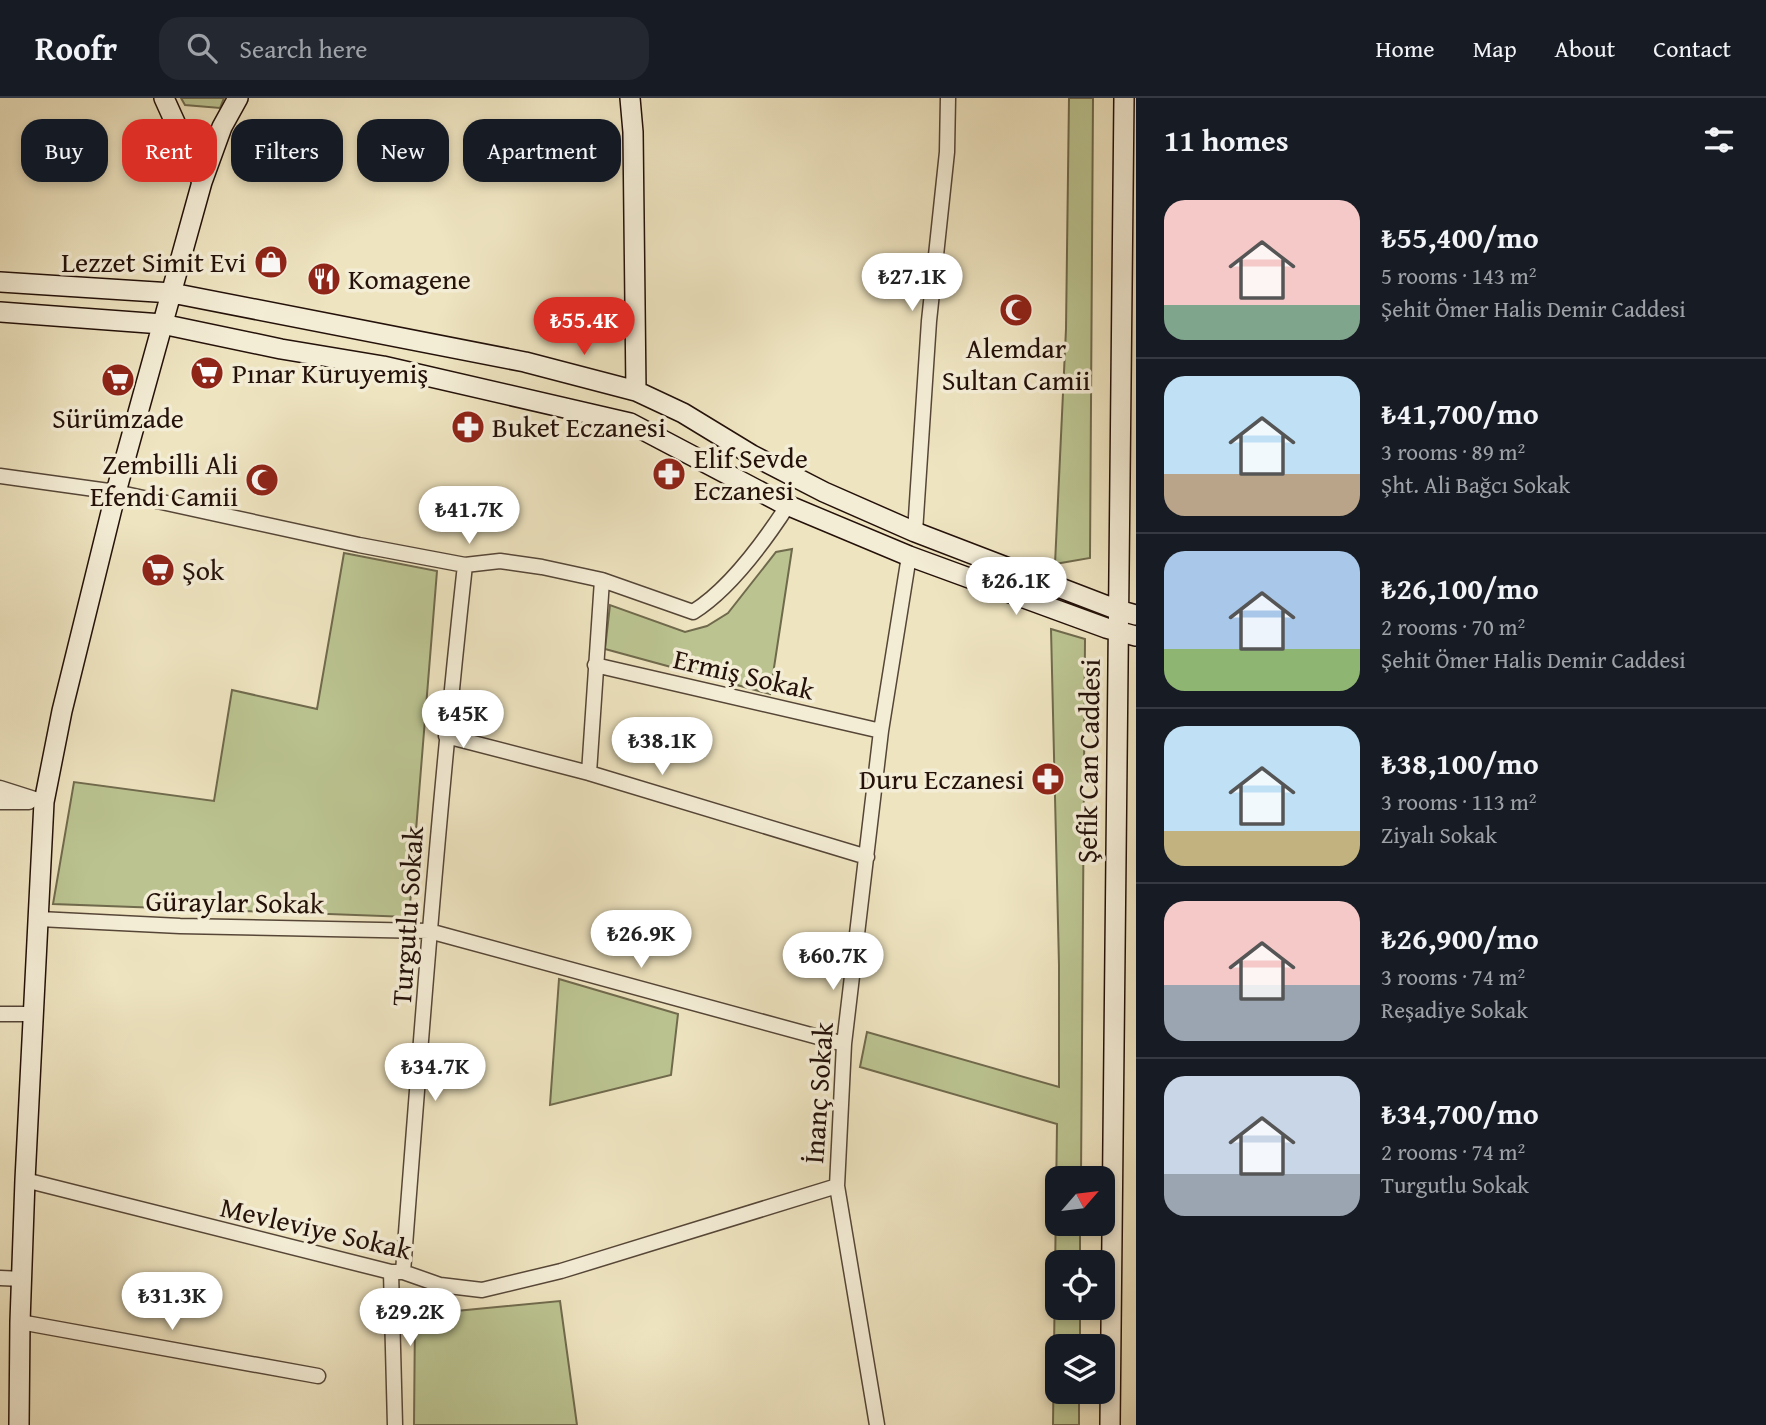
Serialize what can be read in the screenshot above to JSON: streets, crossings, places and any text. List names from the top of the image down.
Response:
{
  "streets": {
    "main road": ["Şefik Can Caddesi"],
    "street": [
      "Ermiş Sokak",
      "Güraylar Sokak",
      "Turgutlu Sokak",
      "İnanç Sokak",
      "Mevleviye Sokak"
    ]
  },
  "crossings": [
    ["Ermiş Sokak", "İnanç Sokak"],
    ["Güraylar Sokak", "Turgutlu Sokak"],
    ["Güraylar Sokak", "İnanç Sokak"],
    ["Turgutlu Sokak", "Mevleviye Sokak"],
    ["İnanç Sokak", "Mevleviye Sokak"]
  ],
  "places": {
    "shop": ["Lezzet Simit Evi"],
    "restaurant": ["Komagene"],
    "mosque": ["Alemdar Sultan Camii", "Zembilli Ali Efendi Camii"],
    "supermarket": ["Pınar Kuruyemiş", "Sürümzade", "Şok"],
    "pharmacy": ["Buket Eczanesi", "Elif Sevde Eczanesi", "Duru Eczanesi"]
  },
  "north": "top right",
  "page": {
    "header": "Roofr",
    "search": "Search here",
    "nav": [
      "Home",
      "Map",
      "About",
      "Contact"
    ],
    "heading": "11 homes",
    "chip": [
      "Buy",
      "Rent",
      "Filters",
      "New",
      "Apartment"
    ],
    "list": [
      {
        "name": "₺55,400/mo",
        "note": "5 rooms · 143 m² · Şehit Ömer Halis Demir Caddesi"
      },
      {
        "name": "₺41,700/mo",
        "note": "3 rooms · 89 m² · Şht. Ali Bağcı Sokak"
      },
      {
        "name": "₺26,100/mo",
        "note": "2 rooms · 70 m² · Şehit Ömer Halis Demir Caddesi"
      },
      {
        "name": "₺38,100/mo",
        "note": "3 rooms · 113 m² · Ziyalı Sokak"
      },
      {
        "name": "₺26,900/mo",
        "note": "3 rooms · 74 m² · Reşadiye Sokak"
      },
      {
        "name": "₺34,700/mo",
        "note": "2 rooms · 74 m² · Turgutlu Sokak"
      }
    ],
    "price": [
      "₺27.1K",
      "₺55.4K",
      "₺41.7K",
      "₺26.1K",
      "₺45K",
      "₺38.1K",
      "₺26.9K",
      "₺60.7K",
      "₺34.7K",
      "₺31.3K",
      "₺29.2K"
    ]
  }
}
